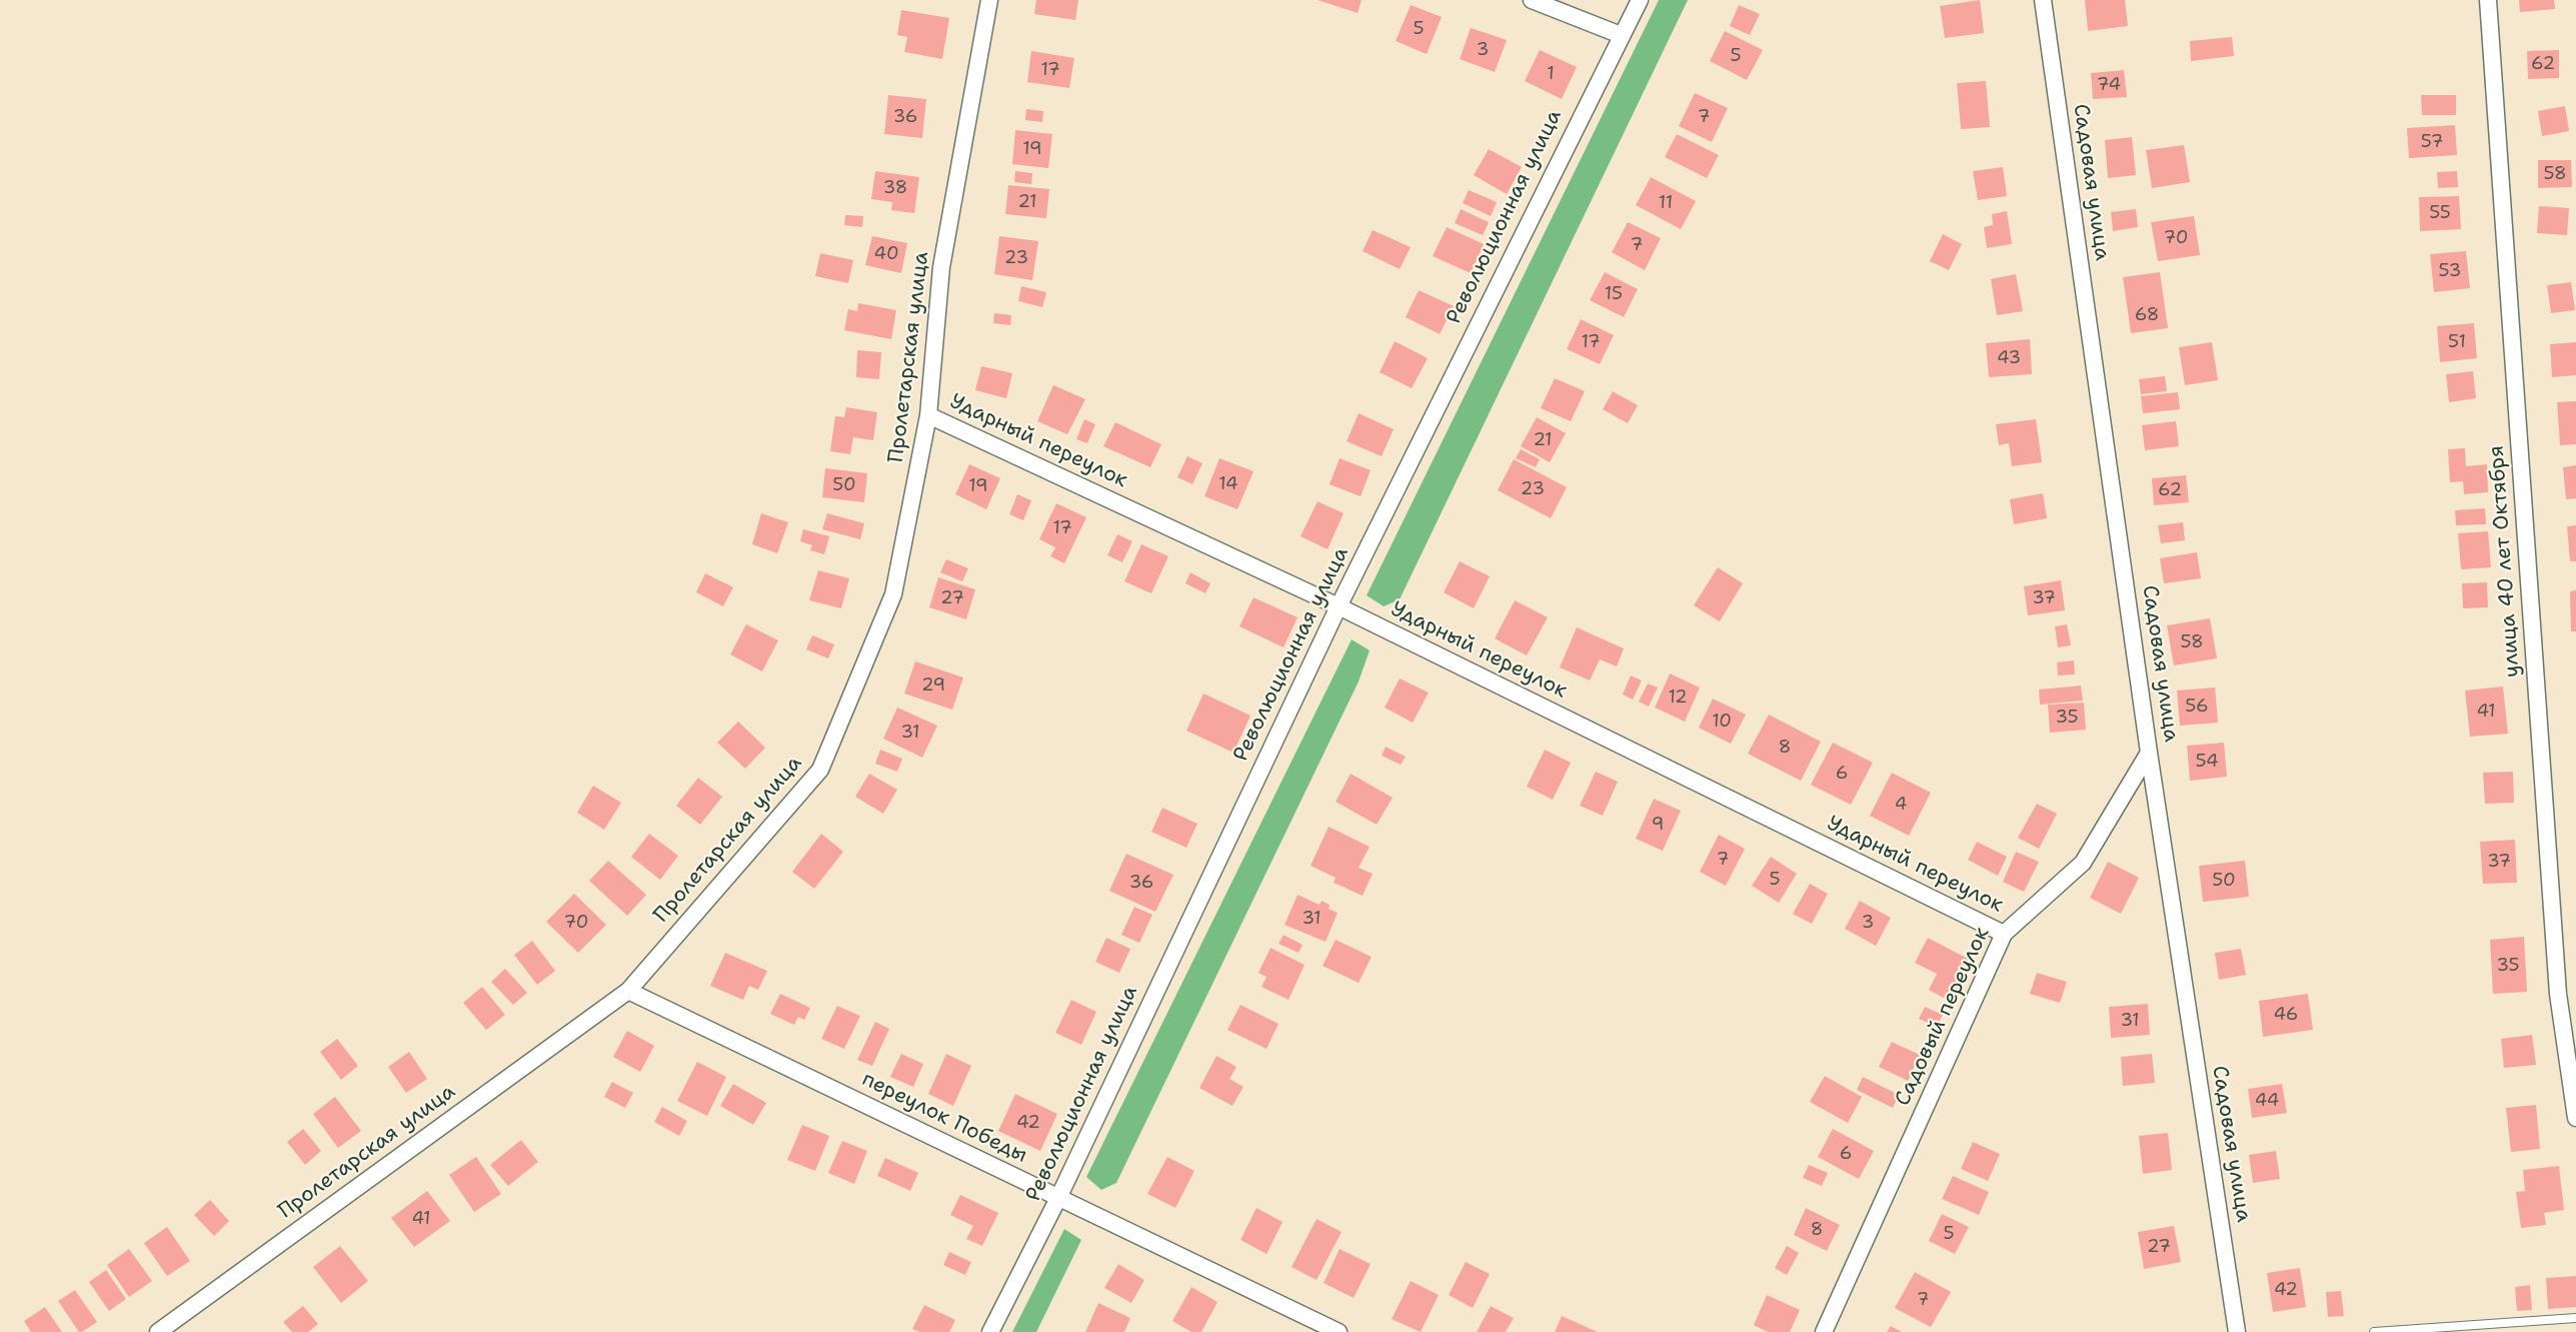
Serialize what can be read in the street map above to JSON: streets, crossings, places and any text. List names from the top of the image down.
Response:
{
  "streets": {
    "street": [
      "Садовая улица",
      "Революционная улица",
      "Пролетарская улица",
      "Ударный переулок",
      "улица 40 лет Октября",
      "Садовый переулок",
      "переулок Победы"
    ]
  },
  "crossings": [
    ["Садовая улица", "Садовый переулок"],
    ["Революционная улица", "Ударный переулок"],
    ["Революционная улица", "переулок Победы"],
    ["Пролетарская улица", "Ударный переулок"],
    ["Пролетарская улица", "переулок Победы"],
    ["Ударный переулок", "Садовый переулок"]
  ],
  "house_numbers": [
    "5",
    "3",
    "5",
    "62",
    "17",
    "1",
    "74",
    "36",
    "7",
    "57",
    "19",
    "58",
    "38",
    "21",
    "11",
    "55",
    "70",
    "7",
    "40",
    "23",
    "53",
    "15",
    "68",
    "17",
    "51",
    "43",
    "21",
    "14",
    "50",
    "19",
    "23",
    "62",
    "17",
    "27",
    "37",
    "58",
    "29",
    "12",
    "56",
    "41",
    "35",
    "10",
    "31",
    "8",
    "54",
    "6",
    "4",
    "9",
    "7",
    "37",
    "5",
    "50",
    "36",
    "31",
    "70",
    "3",
    "35",
    "46",
    "31",
    "44",
    "42",
    "6",
    "41",
    "8",
    "5",
    "27",
    "42",
    "7"
  ]
}
